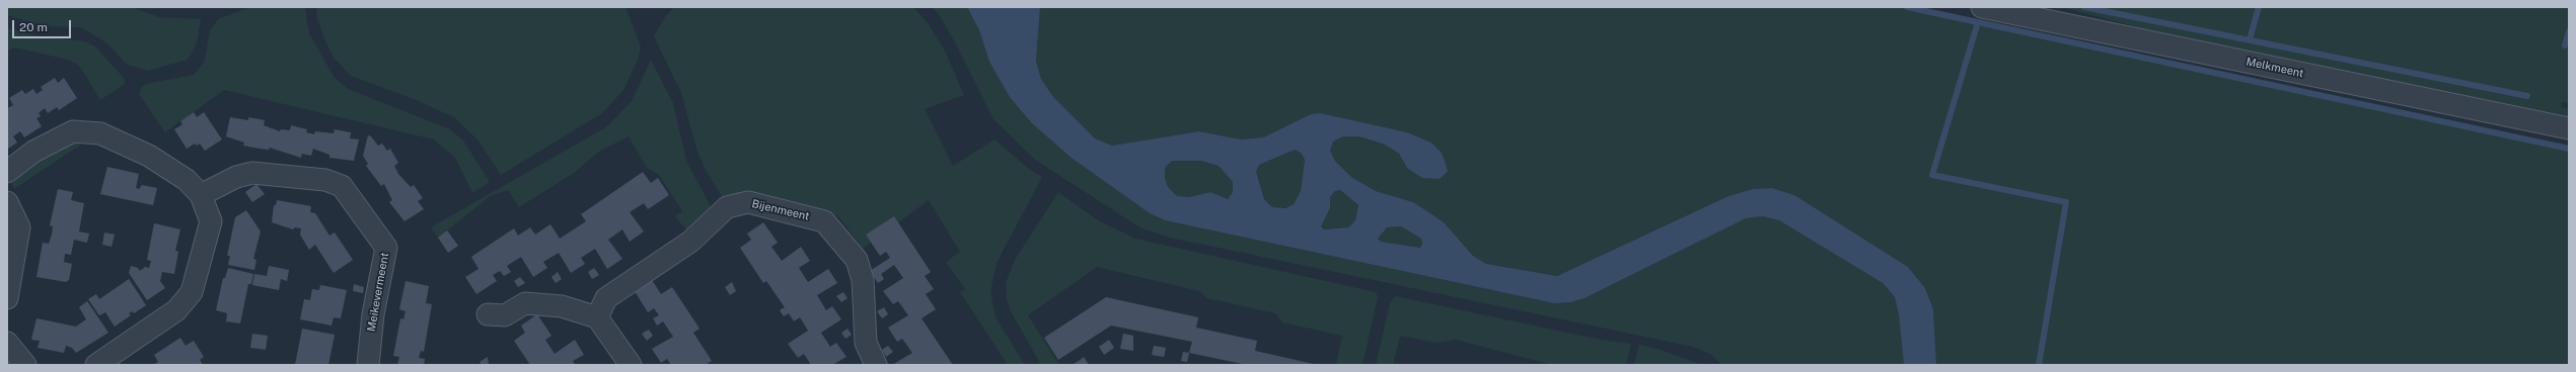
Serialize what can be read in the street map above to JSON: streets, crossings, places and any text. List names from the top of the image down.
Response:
{
  "streets": {
    "street": ["Melkmeent", "Bijenmeent", "Meikevermeent"]
  },
  "scale_bar": "20 m"
}
